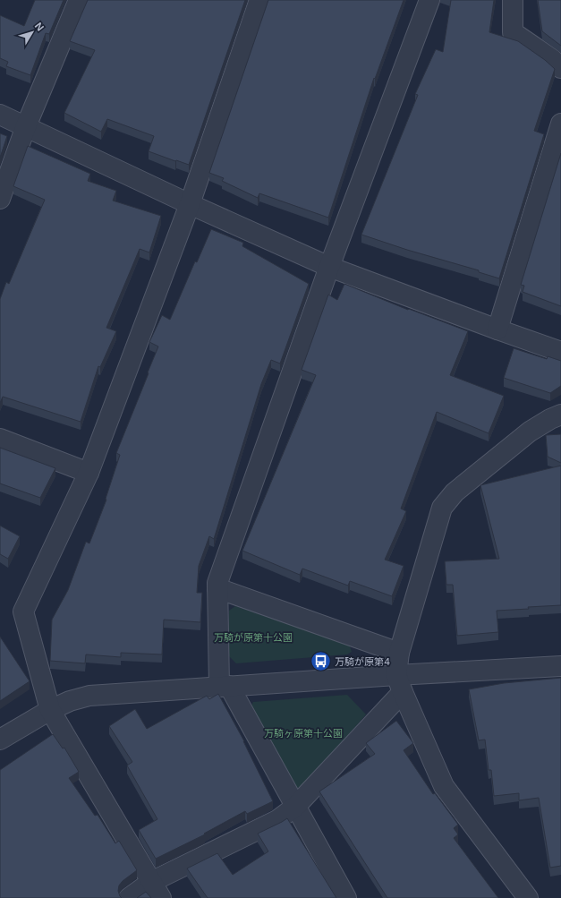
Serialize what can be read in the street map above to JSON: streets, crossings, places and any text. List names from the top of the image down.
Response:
{
  "parks": ["万騎が原第十公園", "万騎ヶ原第十公園"],
  "places": {
    "bus stop": ["万騎が原第4"]
  },
  "north": "top right"
}
